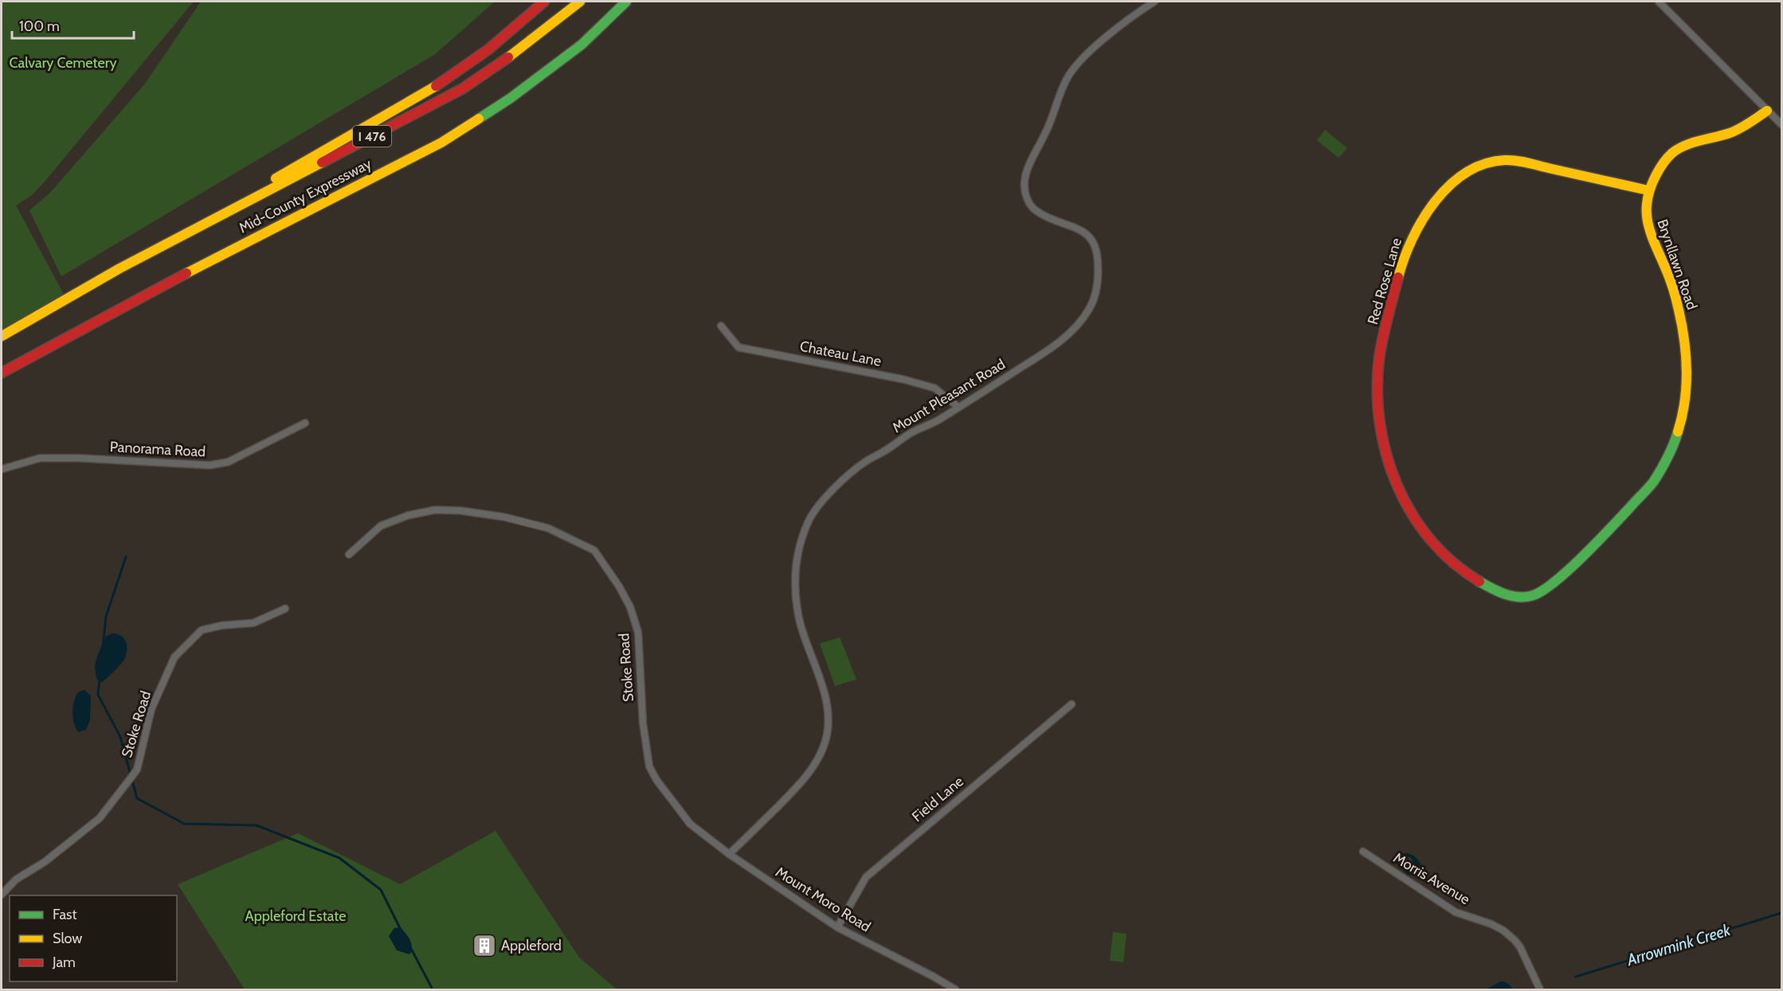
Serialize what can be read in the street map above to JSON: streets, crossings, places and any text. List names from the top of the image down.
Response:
{
  "streets": {
    "main road": [
      "I 476",
      "Mid-County Expressway",
      "Brynllawn Road",
      "Red Rose Lane"
    ],
    "street": [
      "Chateau Lane",
      "Mount Pleasant Road",
      "Panorama Road",
      "Stoke Road",
      "Field Lane",
      "Morris Avenue",
      "Mount Moro Road"
    ]
  },
  "crossings": [
    ["Brynllawn Road", "Red Rose Lane"],
    ["Chateau Lane", "Mount Pleasant Road"],
    ["Mount Pleasant Road", "Stoke Road"],
    ["Mount Pleasant Road", "Mount Moro Road"],
    ["Stoke Road", "Mount Moro Road"],
    ["Field Lane", "Mount Moro Road"]
  ],
  "water": ["Arrowmink Creek"],
  "parks": ["Calvary Cemetery", "Appleford Estate"],
  "places": {
    "building": ["Appleford"]
  },
  "legend": ["Fast", "Slow", "Jam"],
  "scale_bar": "100 m"
}
